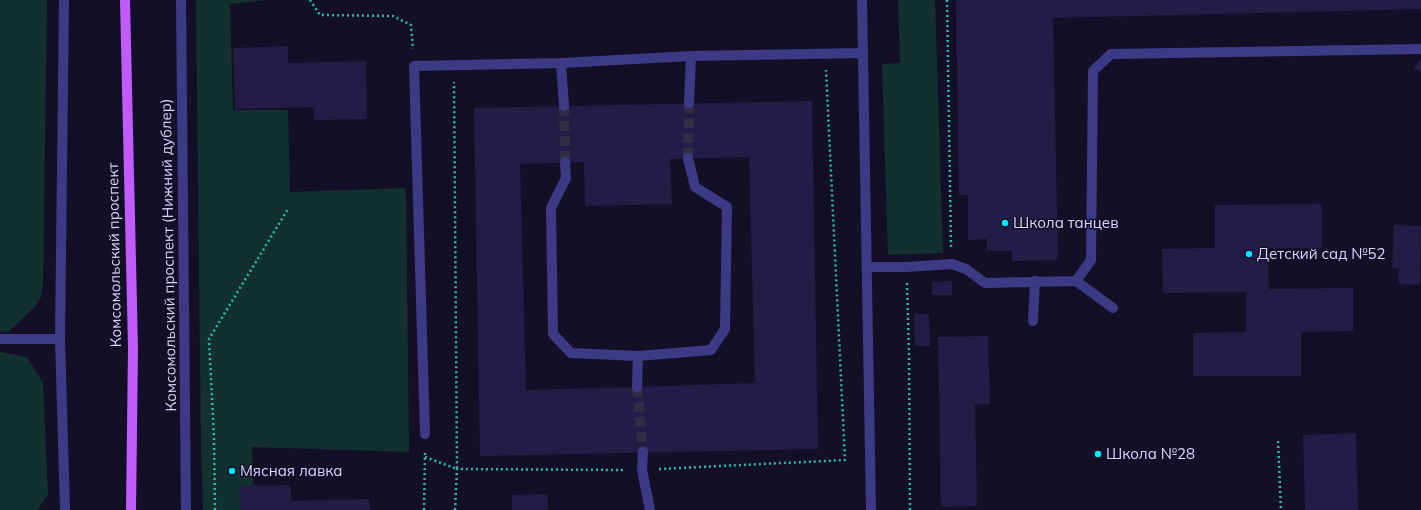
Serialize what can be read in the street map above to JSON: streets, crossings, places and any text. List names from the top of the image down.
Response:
{
  "streets": {
    "main road": ["Комсомольский проспект"],
    "street": ["Комсомольский проспект (Нижний дублер)"]
  },
  "places": [
    "Школа танцев",
    "Детский сад №52",
    "Школа №28",
    "Мясная лавка"
  ]
}
